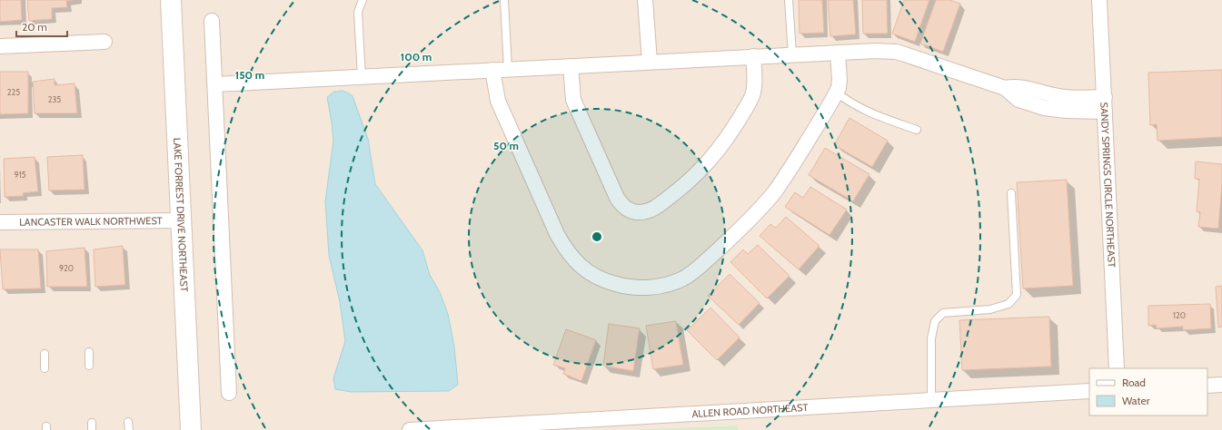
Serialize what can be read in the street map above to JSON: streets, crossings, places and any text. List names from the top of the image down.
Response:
{
  "streets": {
    "street": [
      "SANDY SPRINGS CIRCLE NORTHEAST",
      "LAKE FORREST DRIVE NORTHEAST",
      "LANCASTER WALK NORTHWEST",
      "ALLEN ROAD NORTHEAST"
    ]
  },
  "crossings": [
    ["LAKE FORREST DRIVE NORTHEAST", "LANCASTER WALK NORTHWEST"]
  ],
  "house_numbers": [
    "225",
    "235",
    "915",
    "920",
    "120"
  ],
  "legend": ["Road", "Water"],
  "scale_bar": "20 m",
  "rings": ["100 m", "150 m", "50 m"]
}
